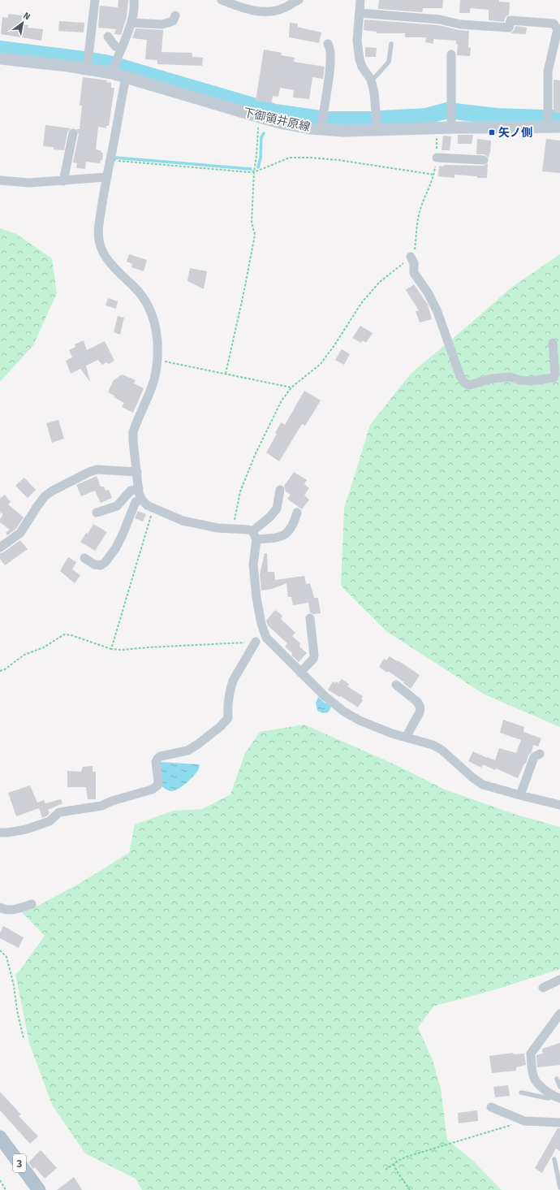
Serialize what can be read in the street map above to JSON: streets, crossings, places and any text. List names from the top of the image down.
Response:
{
  "streets": {
    "main road": ["下御領井原線", "3"]
  },
  "places": {
    "transit": ["矢ノ側"]
  },
  "north": "top right"
}
